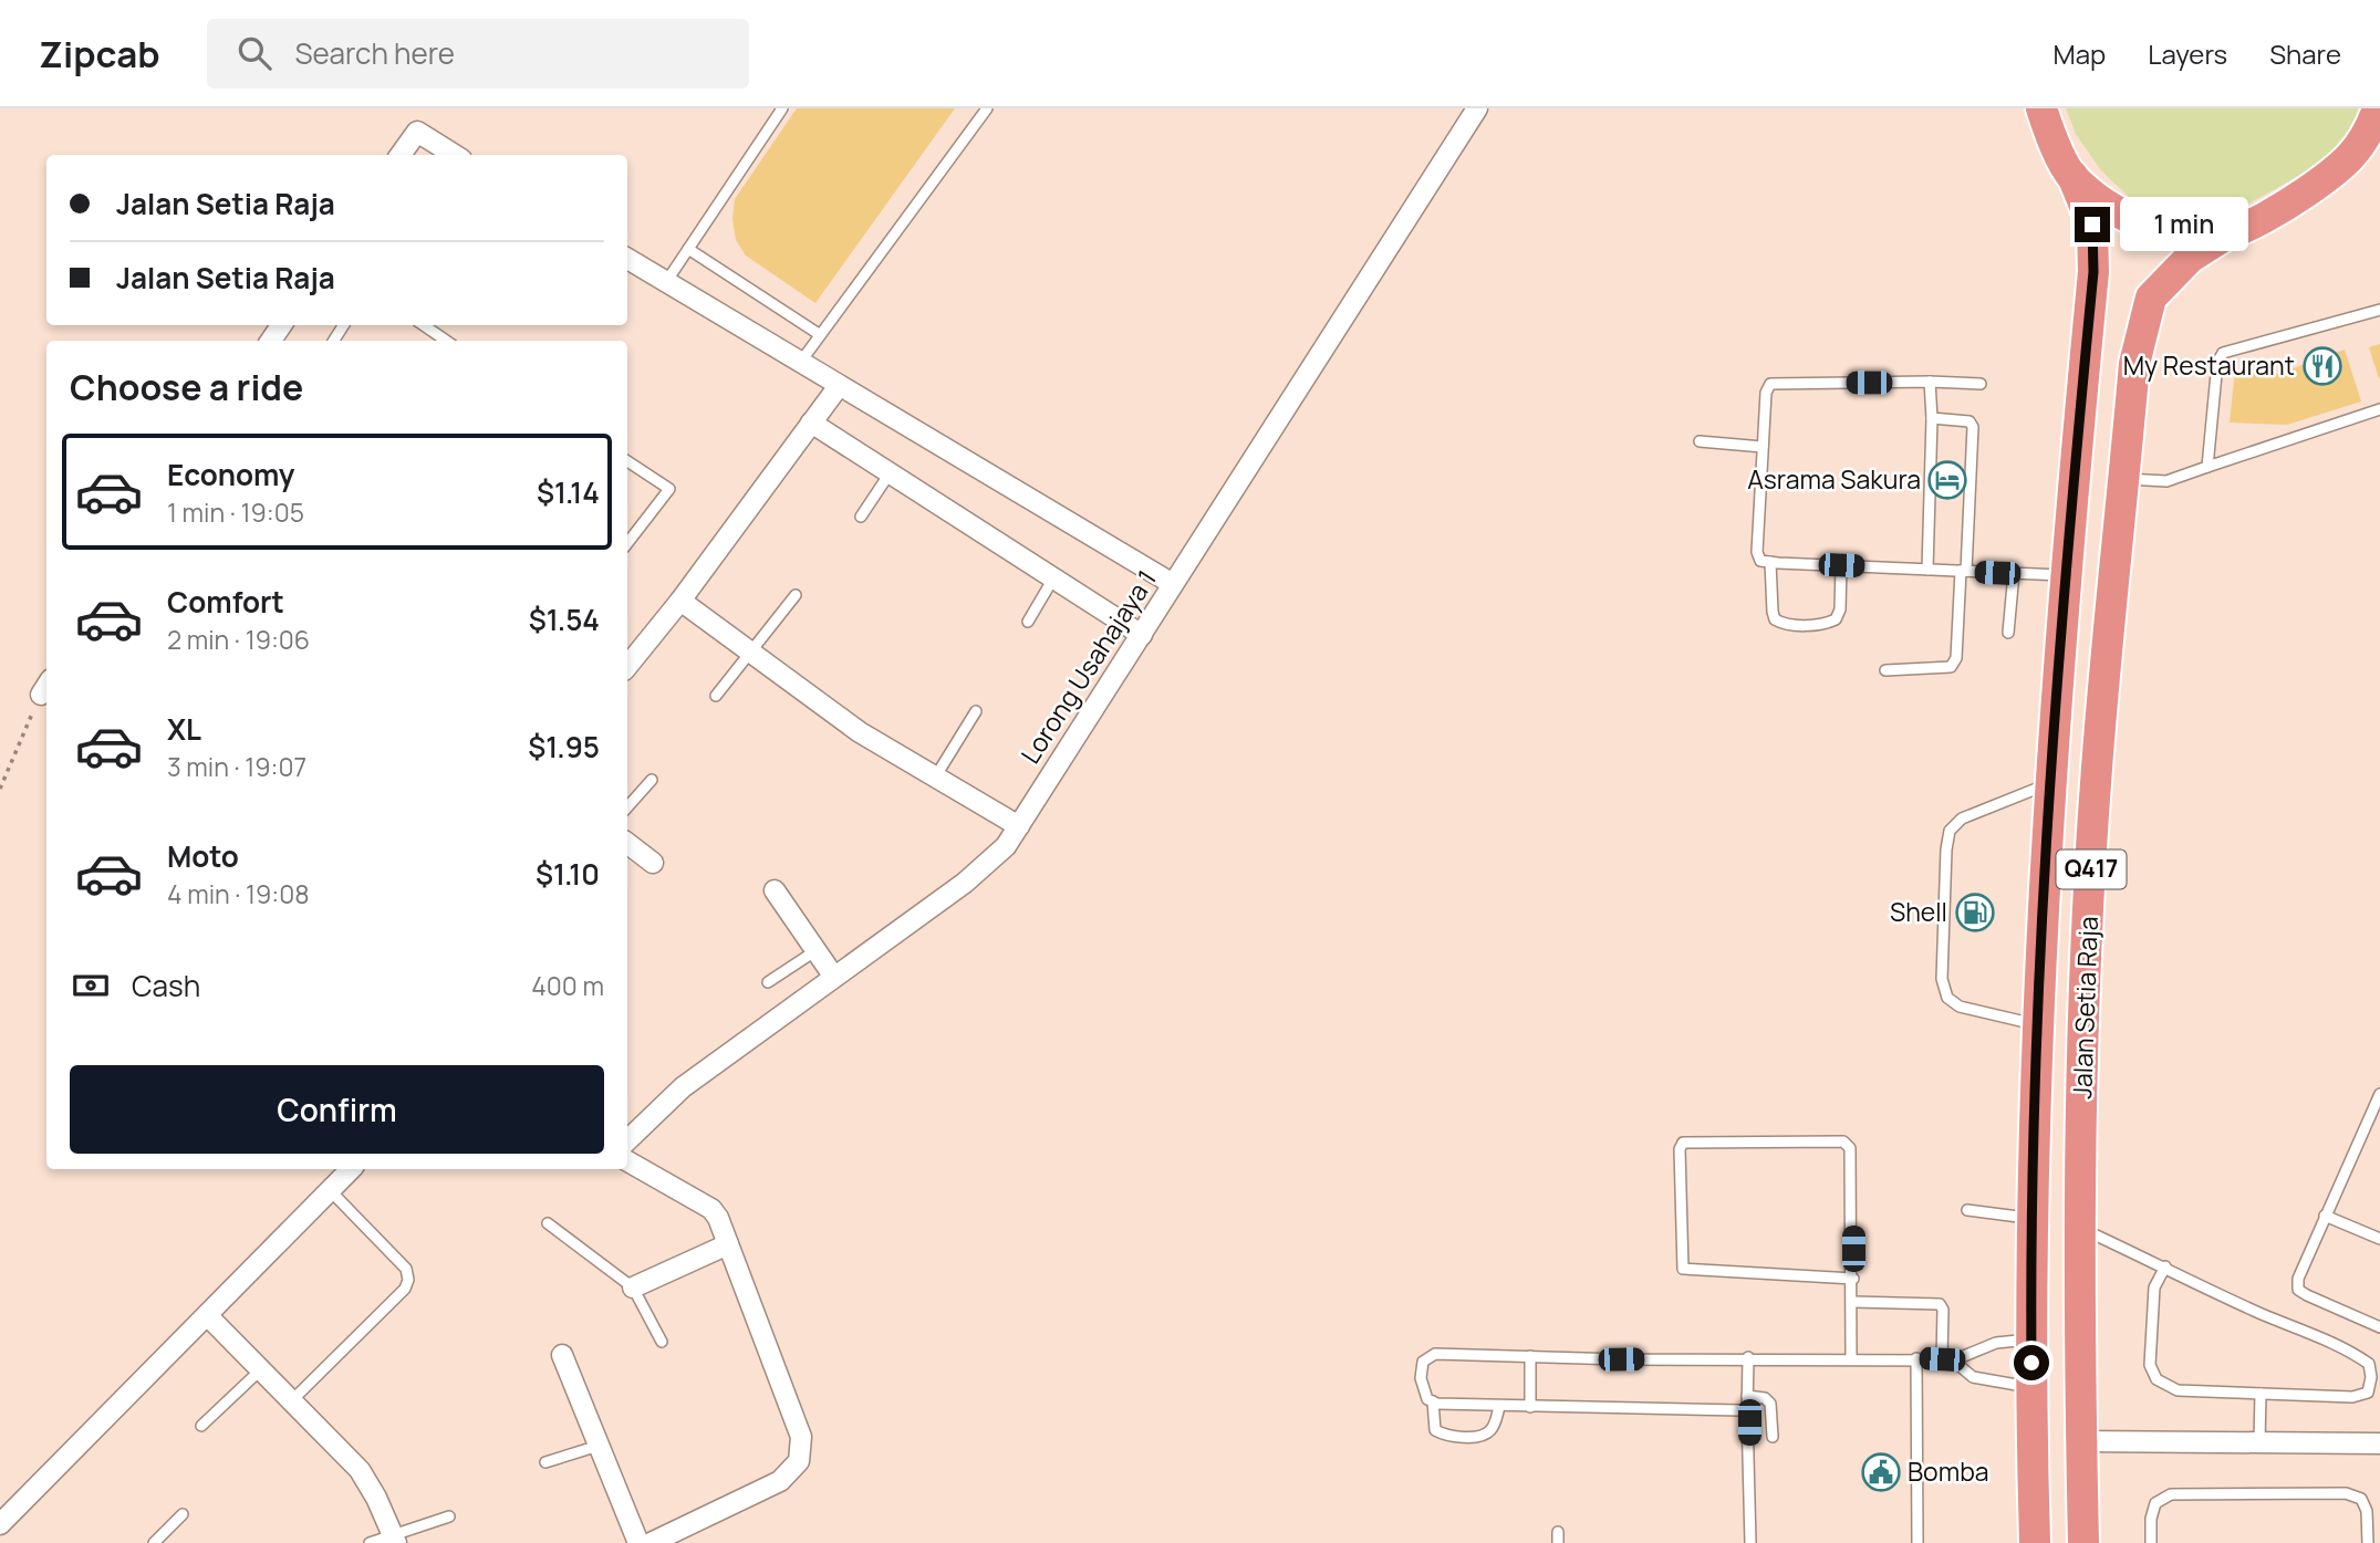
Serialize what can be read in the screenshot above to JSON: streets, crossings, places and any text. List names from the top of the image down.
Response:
{
  "streets": {
    "highway": ["Q417", "Jalan Setia Raja"],
    "street": ["Lorong Usahajaya 1"]
  },
  "places": {
    "restaurant": ["My Restaurant"],
    "hotel": ["Asrama Sakura"],
    "fuel station": ["Shell"],
    "public building": ["Bomba"]
  },
  "page": {
    "header": "Zipcab",
    "search": "Search here",
    "nav": ["Map", "Layers", "Share"],
    "banner": ["Jalan Setia Raja", "Jalan Setia Raja"],
    "bubble": "1 min",
    "heading": "Choose a ride",
    "list": [
      {
        "name": "Economy",
        "note": "1 min · 19:05",
        "value": "$1.14"
      },
      {
        "name": "Comfort",
        "note": "2 min · 19:06",
        "value": "$1.54"
      },
      {
        "name": "XL",
        "note": "3 min · 19:07",
        "value": "$1.95"
      },
      {
        "name": "Moto",
        "note": "4 min · 19:08",
        "value": "$1.10"
      }
    ],
    "pay": ["Cash", "400 m"],
    "buttons": "Confirm"
  }
}
